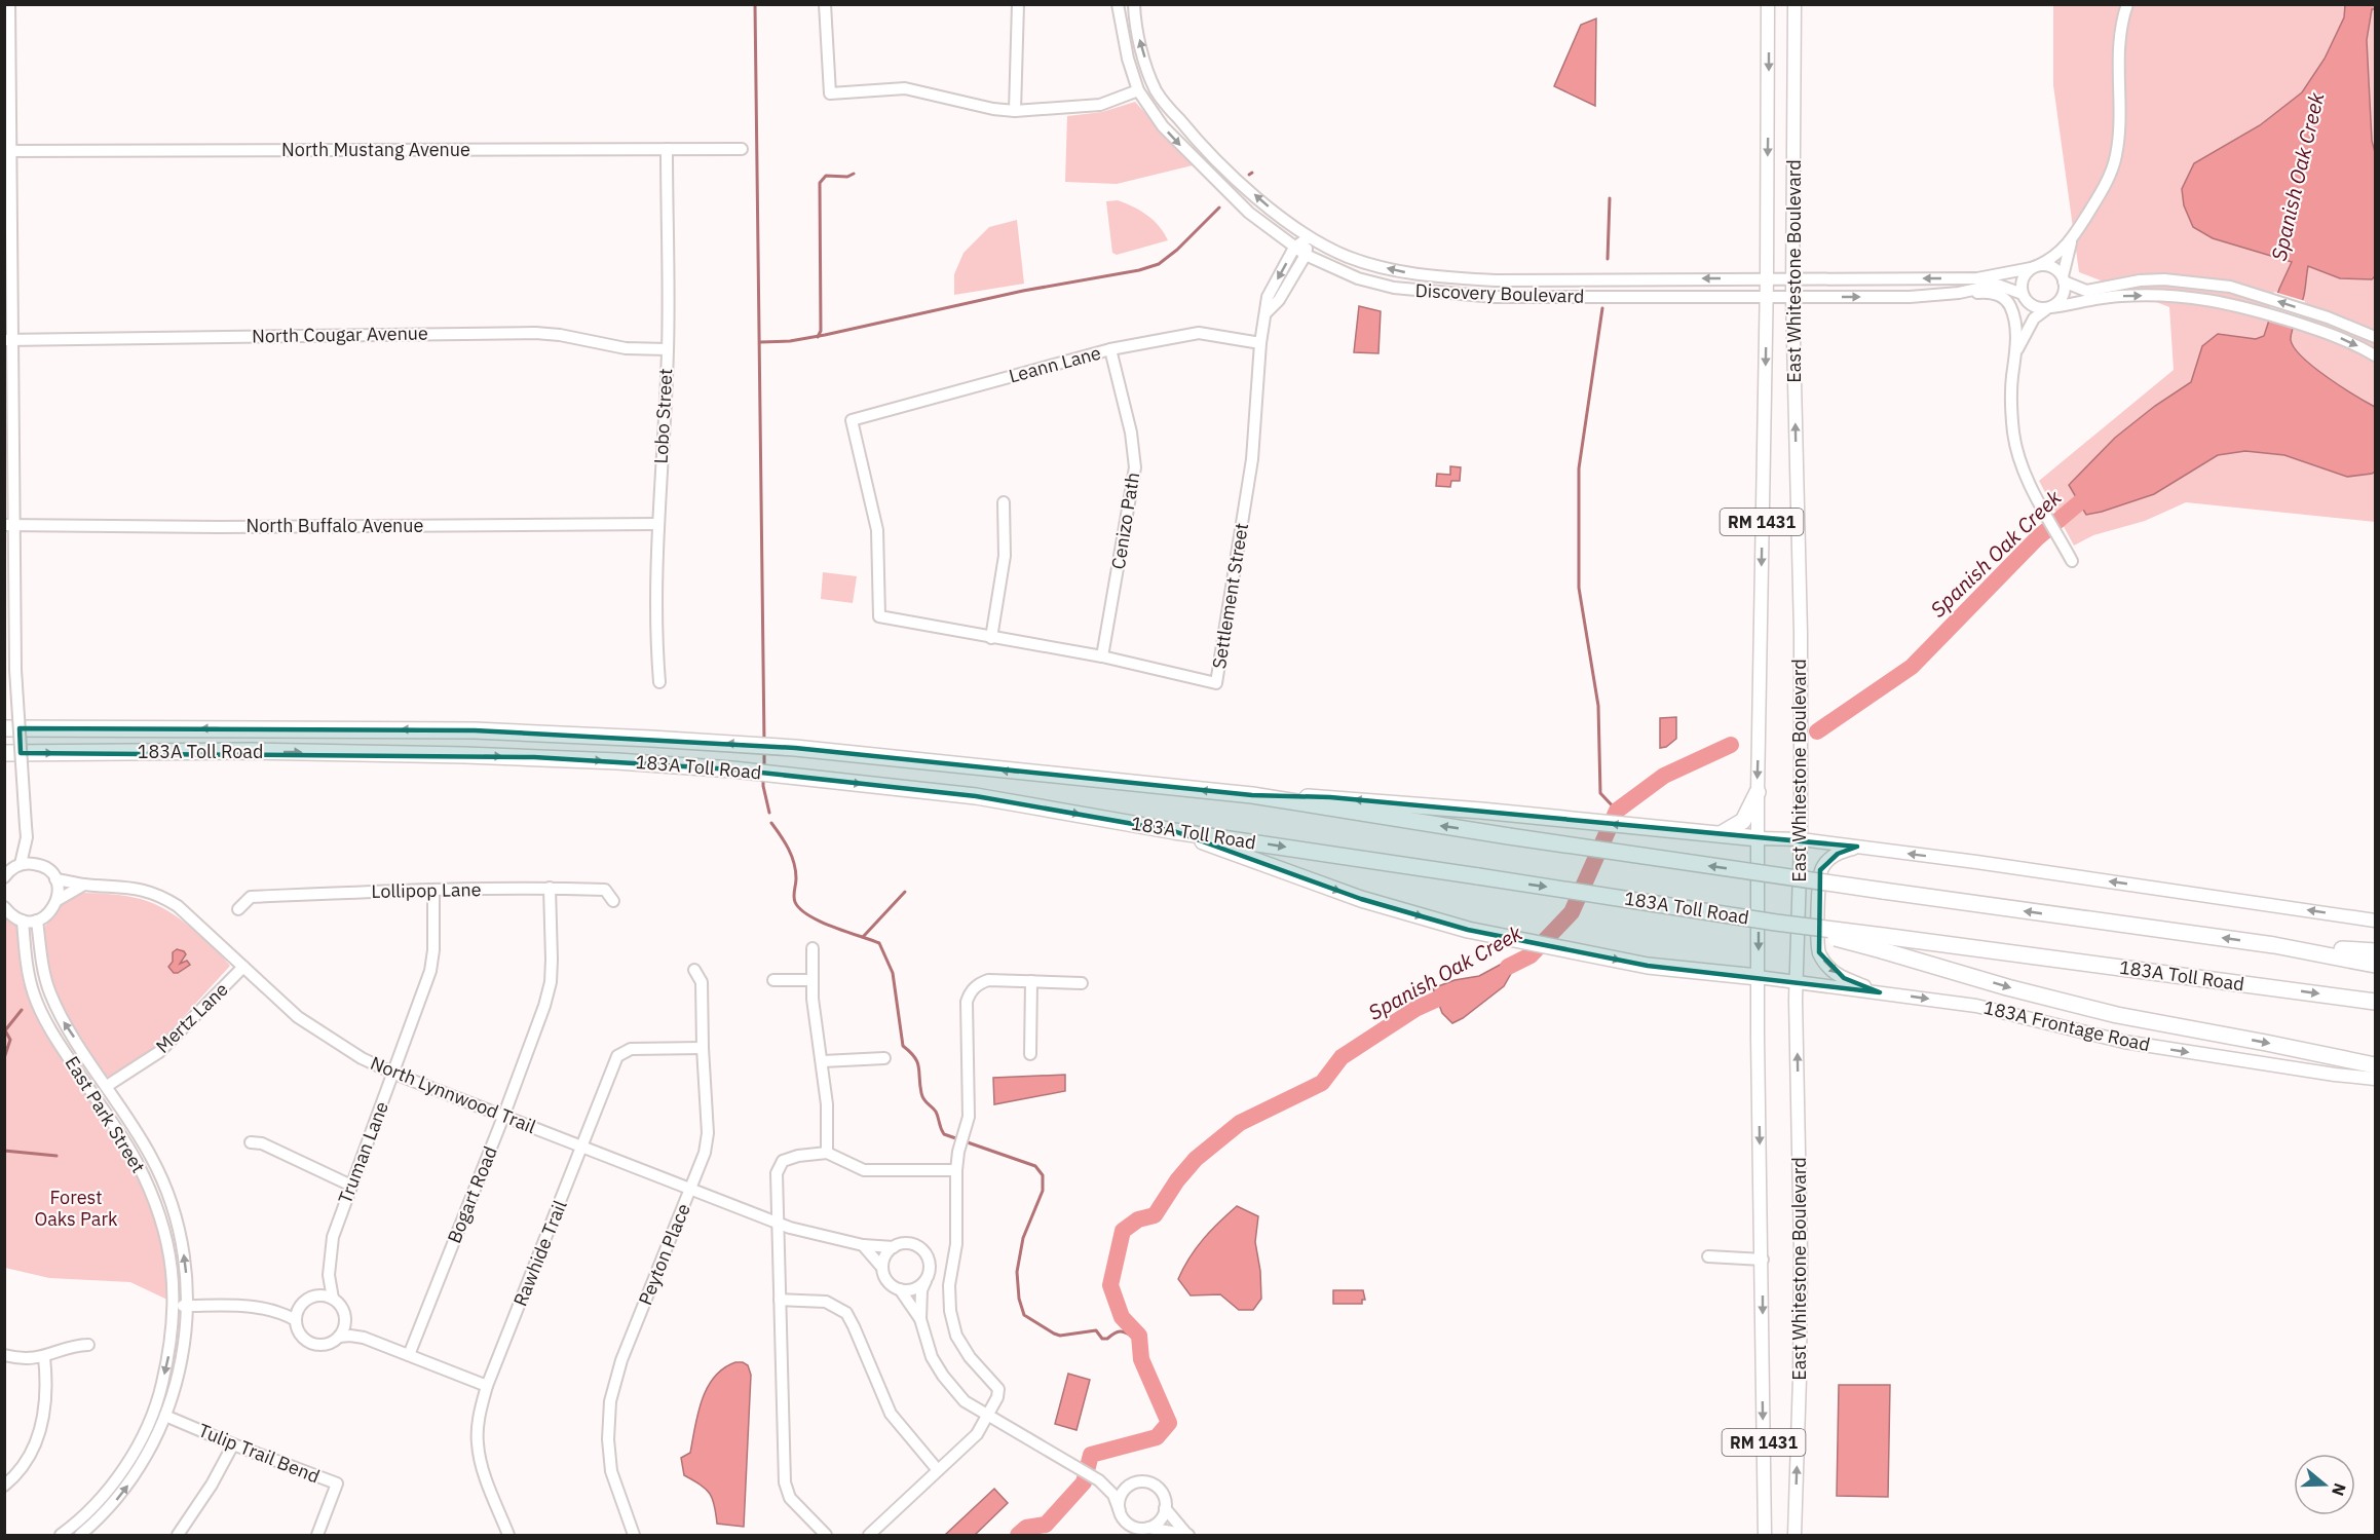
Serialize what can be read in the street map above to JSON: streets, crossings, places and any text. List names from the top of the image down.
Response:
{
  "streets": {
    "highway": ["183A Toll Road"],
    "main road": ["East Whitestone Boulevard", "RM 1431", "183A Frontage Road"],
    "street": [
      "North Mustang Avenue",
      "Discovery Boulevard",
      "North Cougar Avenue",
      "Leann Lane",
      "Lobo Street",
      "Cenizo Path",
      "North Buffalo Avenue",
      "Settlement Street",
      "Lollipop Lane",
      "Mertz Lane",
      "North Lynnwood Trail",
      "East Park Street",
      "Truman Lane",
      "Bogart Road",
      "Rawhide Trail",
      "Peyton Place",
      "Tulip Trail Bend"
    ]
  },
  "crossings": [
    ["North Mustang Avenue", "Lobo Street"],
    ["East Whitestone Boulevard", "Discovery Boulevard"],
    ["East Whitestone Boulevard", "183A Frontage Road"],
    ["Discovery Boulevard", "Settlement Street"],
    ["North Cougar Avenue", "Lobo Street"],
    ["Leann Lane", "Cenizo Path"],
    ["Leann Lane", "Settlement Street"],
    ["Lobo Street", "North Buffalo Avenue"],
    ["Cenizo Path", "Settlement Street"],
    ["Lollipop Lane", "Truman Lane"],
    ["Lollipop Lane", "Bogart Road"],
    ["Mertz Lane", "North Lynnwood Trail"],
    ["Mertz Lane", "East Park Street"],
    ["North Lynnwood Trail", "Truman Lane"],
    ["North Lynnwood Trail", "Bogart Road"],
    ["North Lynnwood Trail", "Rawhide Trail"],
    ["North Lynnwood Trail", "Peyton Place"],
    ["East Park Street", "Tulip Trail Bend"],
    ["Rawhide Trail", "Peyton Place"]
  ],
  "one_way": ["183A Frontage Road"],
  "water": ["Spanish Oak Creek"],
  "parks": ["Forest Oaks Park"],
  "north": "right"
}
